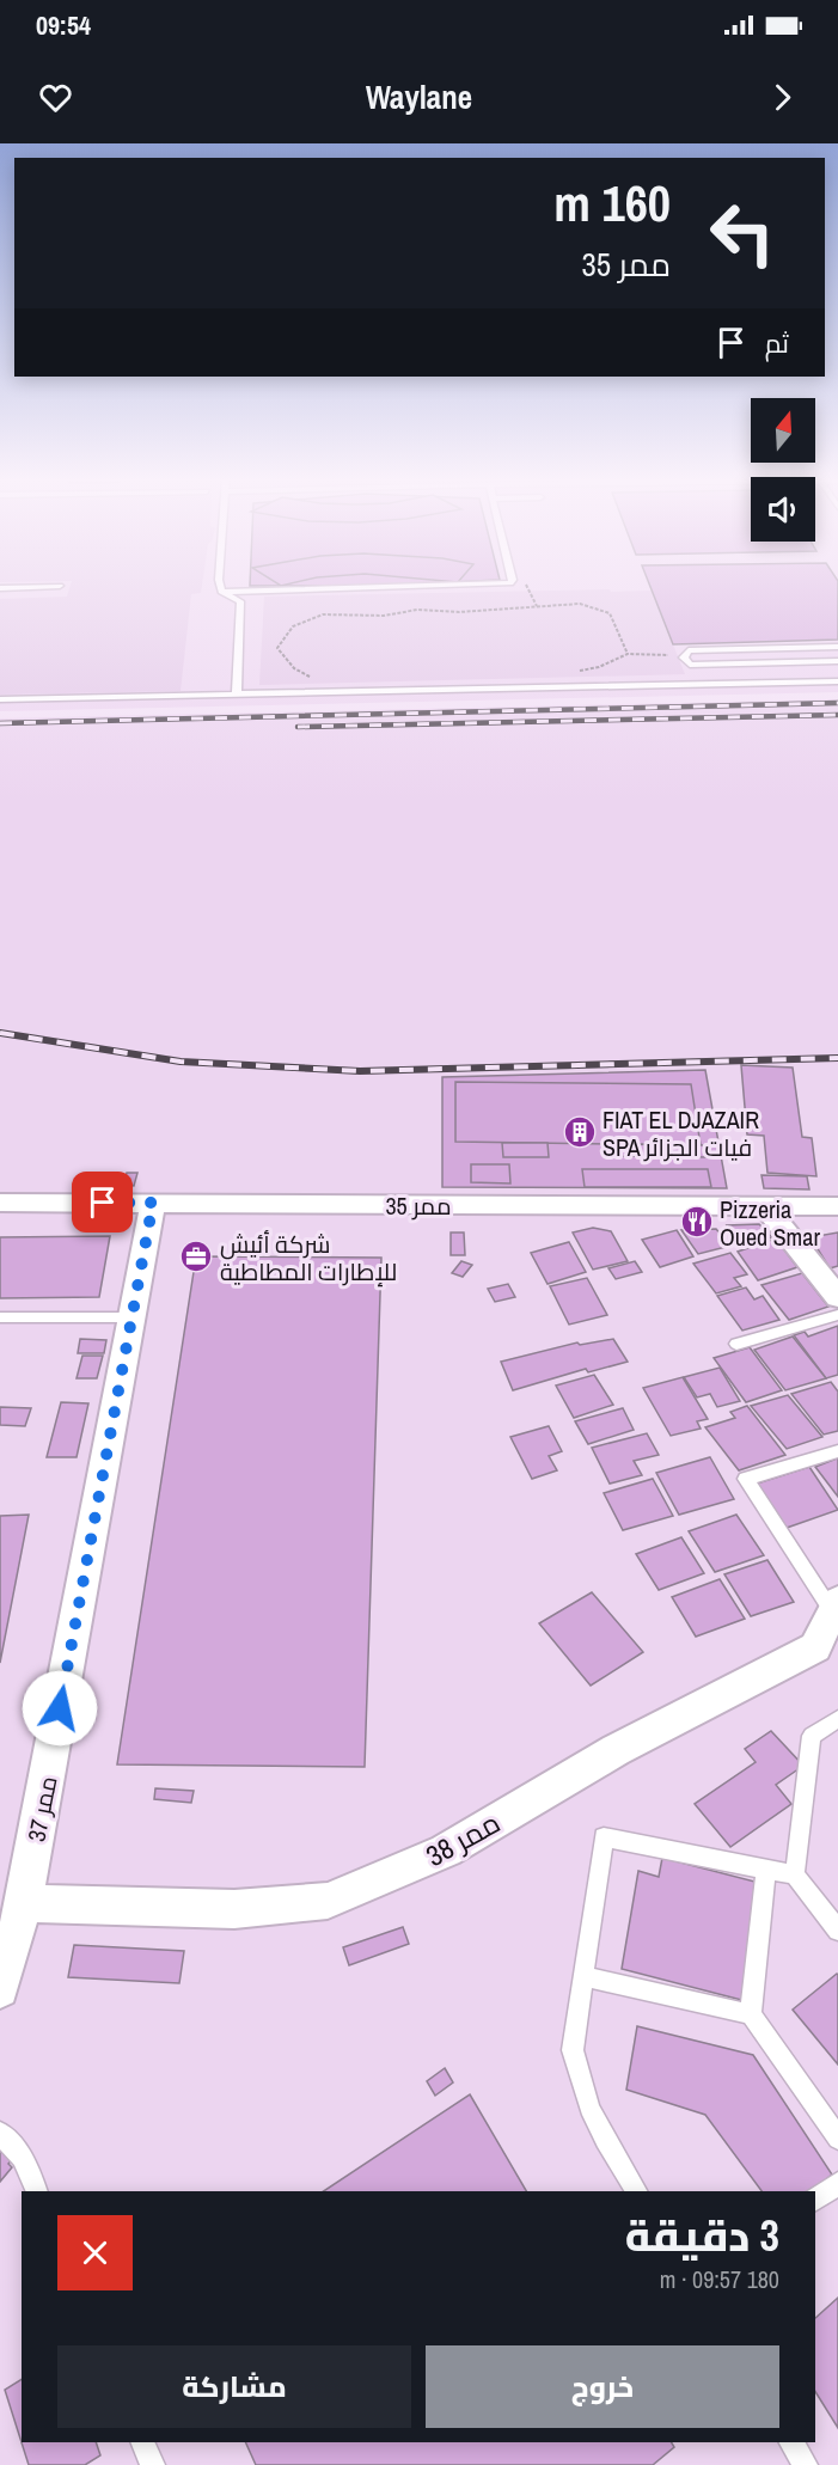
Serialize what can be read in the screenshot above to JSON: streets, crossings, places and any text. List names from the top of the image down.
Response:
{
  "streets": {
    "street": ["ممر 35", "ممر 37", "ممر 38"]
  },
  "crossings": [
    ["ممر 35", "ممر 37"],
    ["ممر 37", "ممر 38"]
  ],
  "places": {
    "building": ["FIAT EL DJAZAIR SPA فيات الجزائر"],
    "restaurant": ["Pizzeria Oued Smar"],
    "office": ["شركة أئيش للإطارات المطاطية"]
  },
  "north": "top",
  "page": {
    "status": "09:54",
    "header": "Waylane",
    "turn": ["160 m", "ممر 35"],
    "then": "ثم",
    "heading": ["3 دقيقة", "180 m · 09:57"],
    "buttons": ["خروج", "مشاركة"]
  }
}
